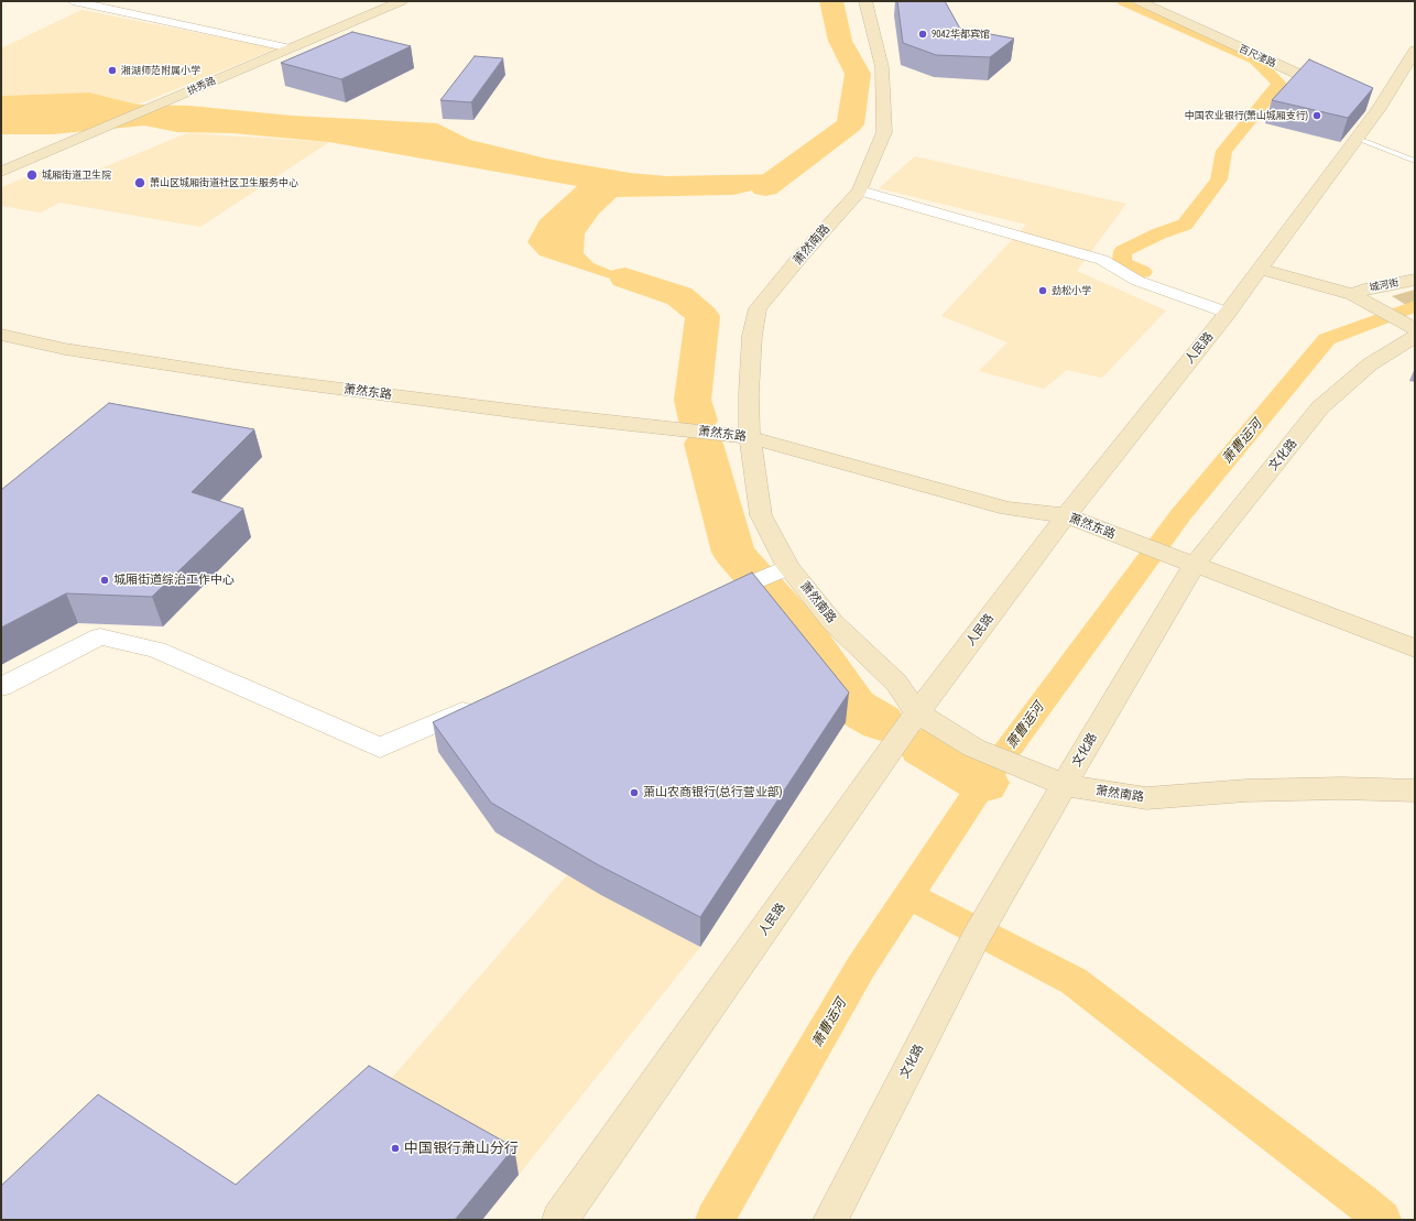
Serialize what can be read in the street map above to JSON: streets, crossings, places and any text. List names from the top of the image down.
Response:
{
  "streets": {
    "street": [
      "百尺溇路",
      "拱秀路",
      "萧然南路",
      "城河街",
      "人民路",
      "萧然东路",
      "文化路"
    ]
  },
  "crossings": [
    ["萧然南路", "人民路"],
    ["萧然南路", "萧然东路"],
    ["萧然南路", "文化路"],
    ["人民路", "萧然东路"],
    ["萧然东路", "文化路"]
  ],
  "water": ["萧曹运河"],
  "places": [
    "9042华都宾馆",
    "湘湖师范附属小学",
    "中国农业银行(萧山城厢支行)",
    "城厢街道卫生院",
    "萧山区城厢街道社区卫生服务中心",
    "劲松小学",
    "城厢街道综治工作中心",
    "萧山农商银行(总行营业部)",
    "中国银行萧山分行"
  ]
}
